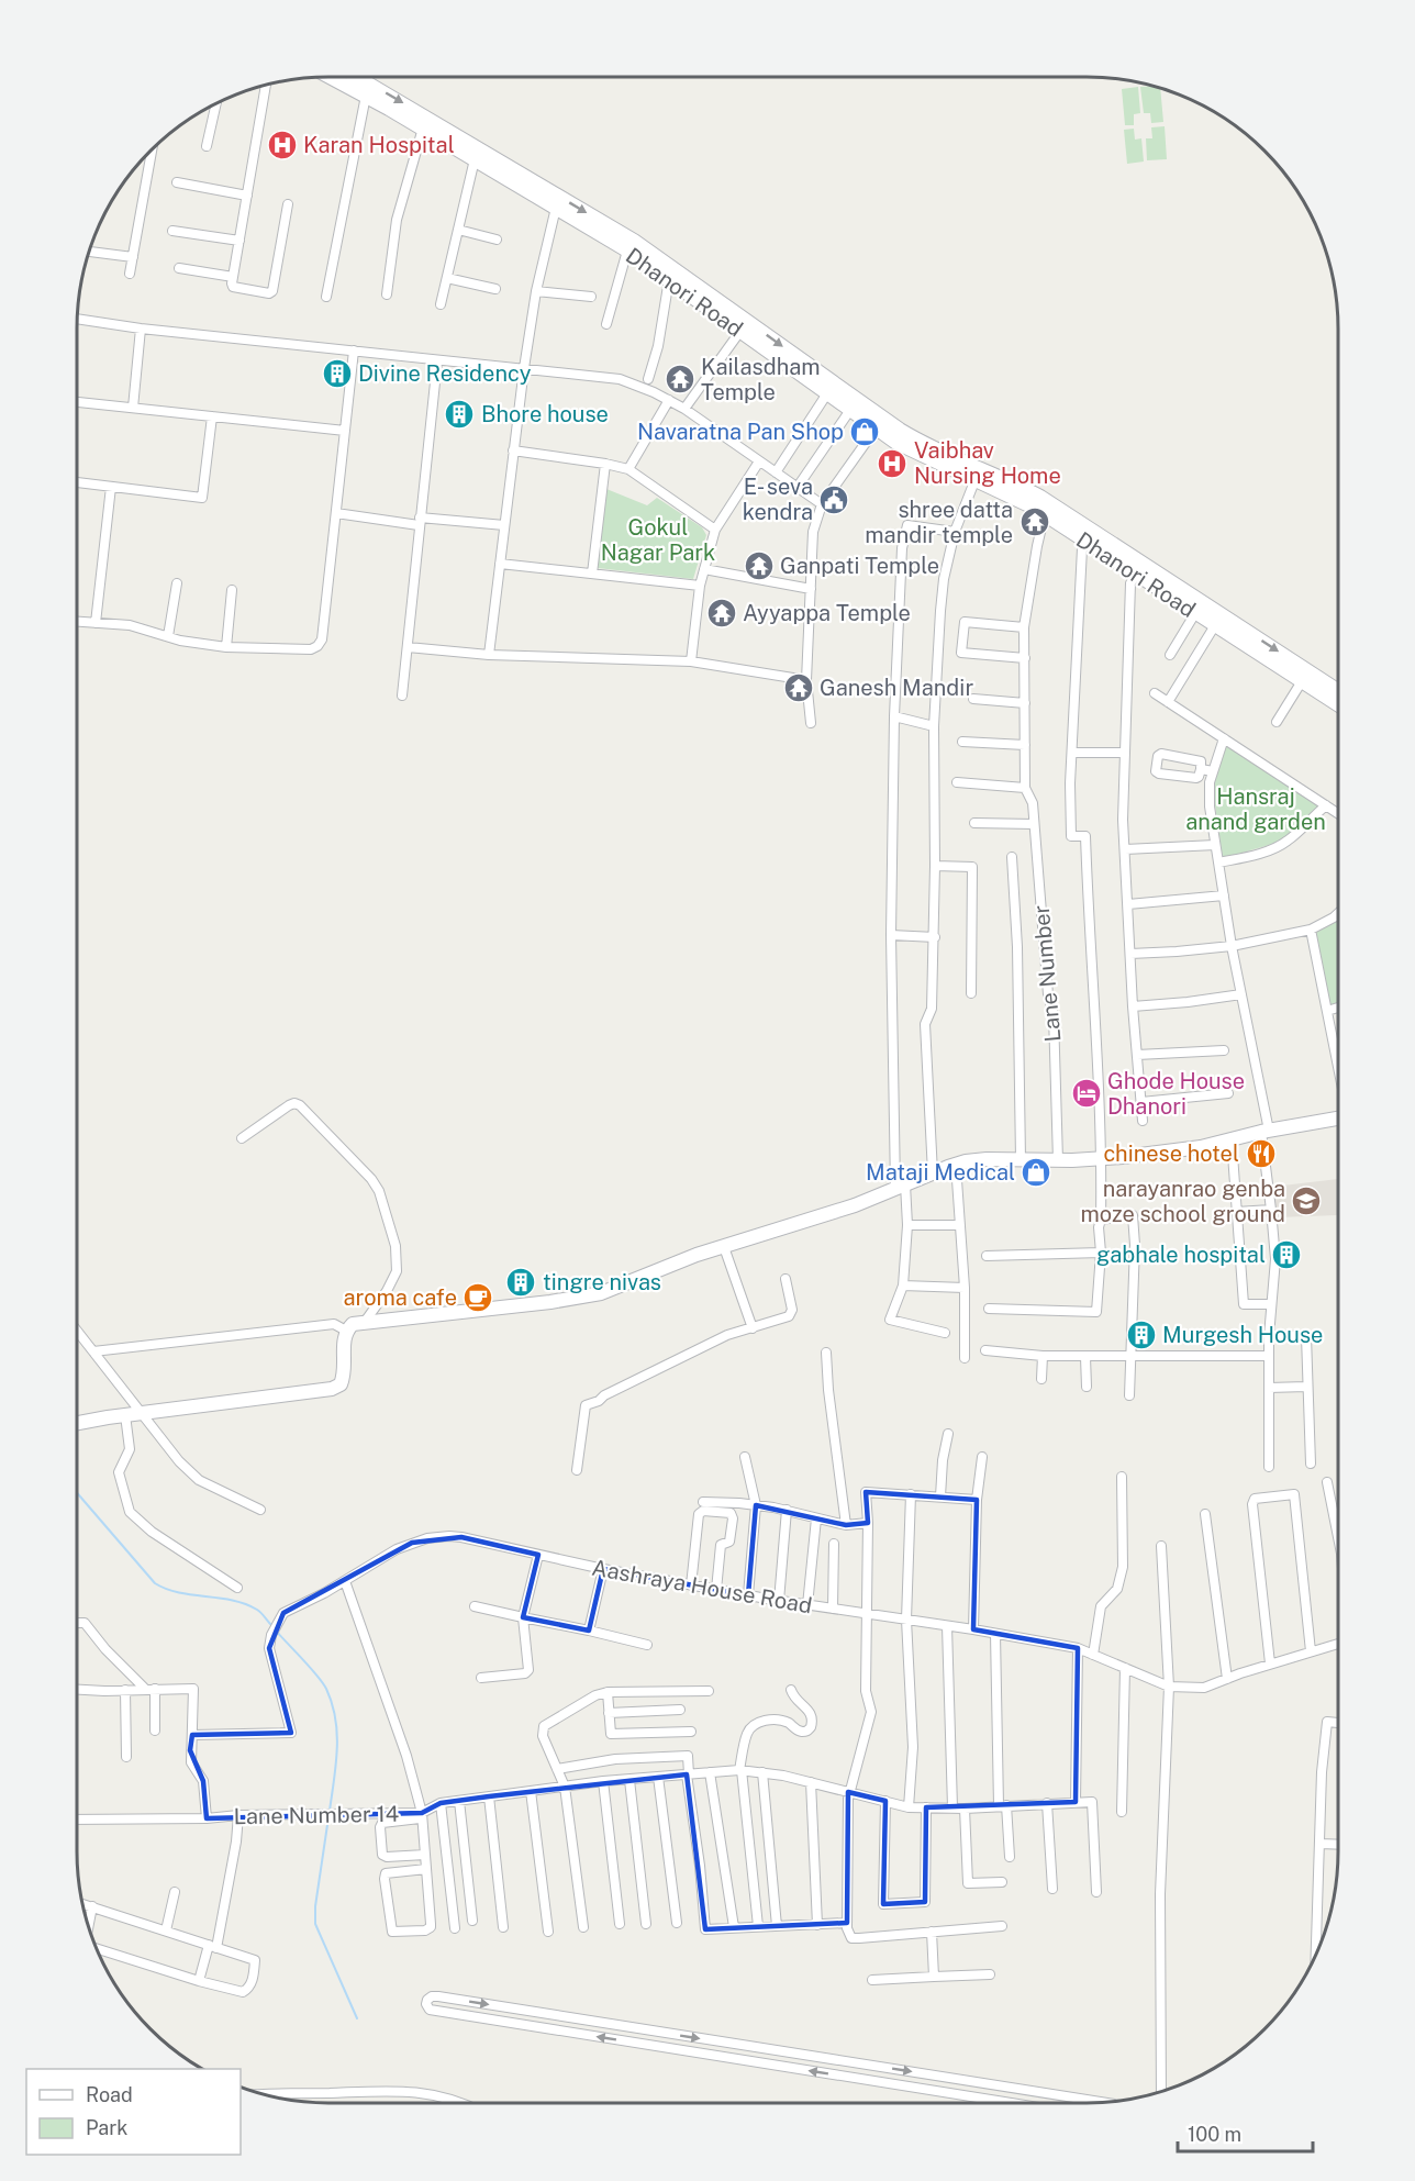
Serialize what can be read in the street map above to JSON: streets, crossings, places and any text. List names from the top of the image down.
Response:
{
  "streets": {
    "main road": ["Dhanori Road"],
    "street": ["Lane Number", "Aashraya House Road", "Lane Number 14"]
  },
  "crossings": [
    ["Dhanori Road", "Lane Number"]
  ],
  "parks": ["Gokul Nagar Park", "Hansraj anand garden"],
  "places": {
    "hospital": ["Karan Hospital", "Vaibhav Nursing Home"],
    "building": [
      "Divine Residency",
      "Bhore house",
      "gabhale hospital",
      "tingre nivas",
      "Murgesh House"
    ],
    "temple": [
      "Kailasdham Temple",
      "shree datta mandir temple",
      "Ganpati Temple",
      "Ayyappa Temple",
      "Ganesh Mandir"
    ],
    "shop": ["Navaratna Pan Shop", "Mataji Medical"],
    "public building": ["E- seva kendra"],
    "hotel": ["Ghode House Dhanori"],
    "restaurant": ["chinese hotel"],
    "school or university": ["narayanrao genba moze school ground"],
    "cafe": ["aroma cafe"]
  },
  "legend": ["Road", "Park"],
  "scale_bar": "100 m"
}
